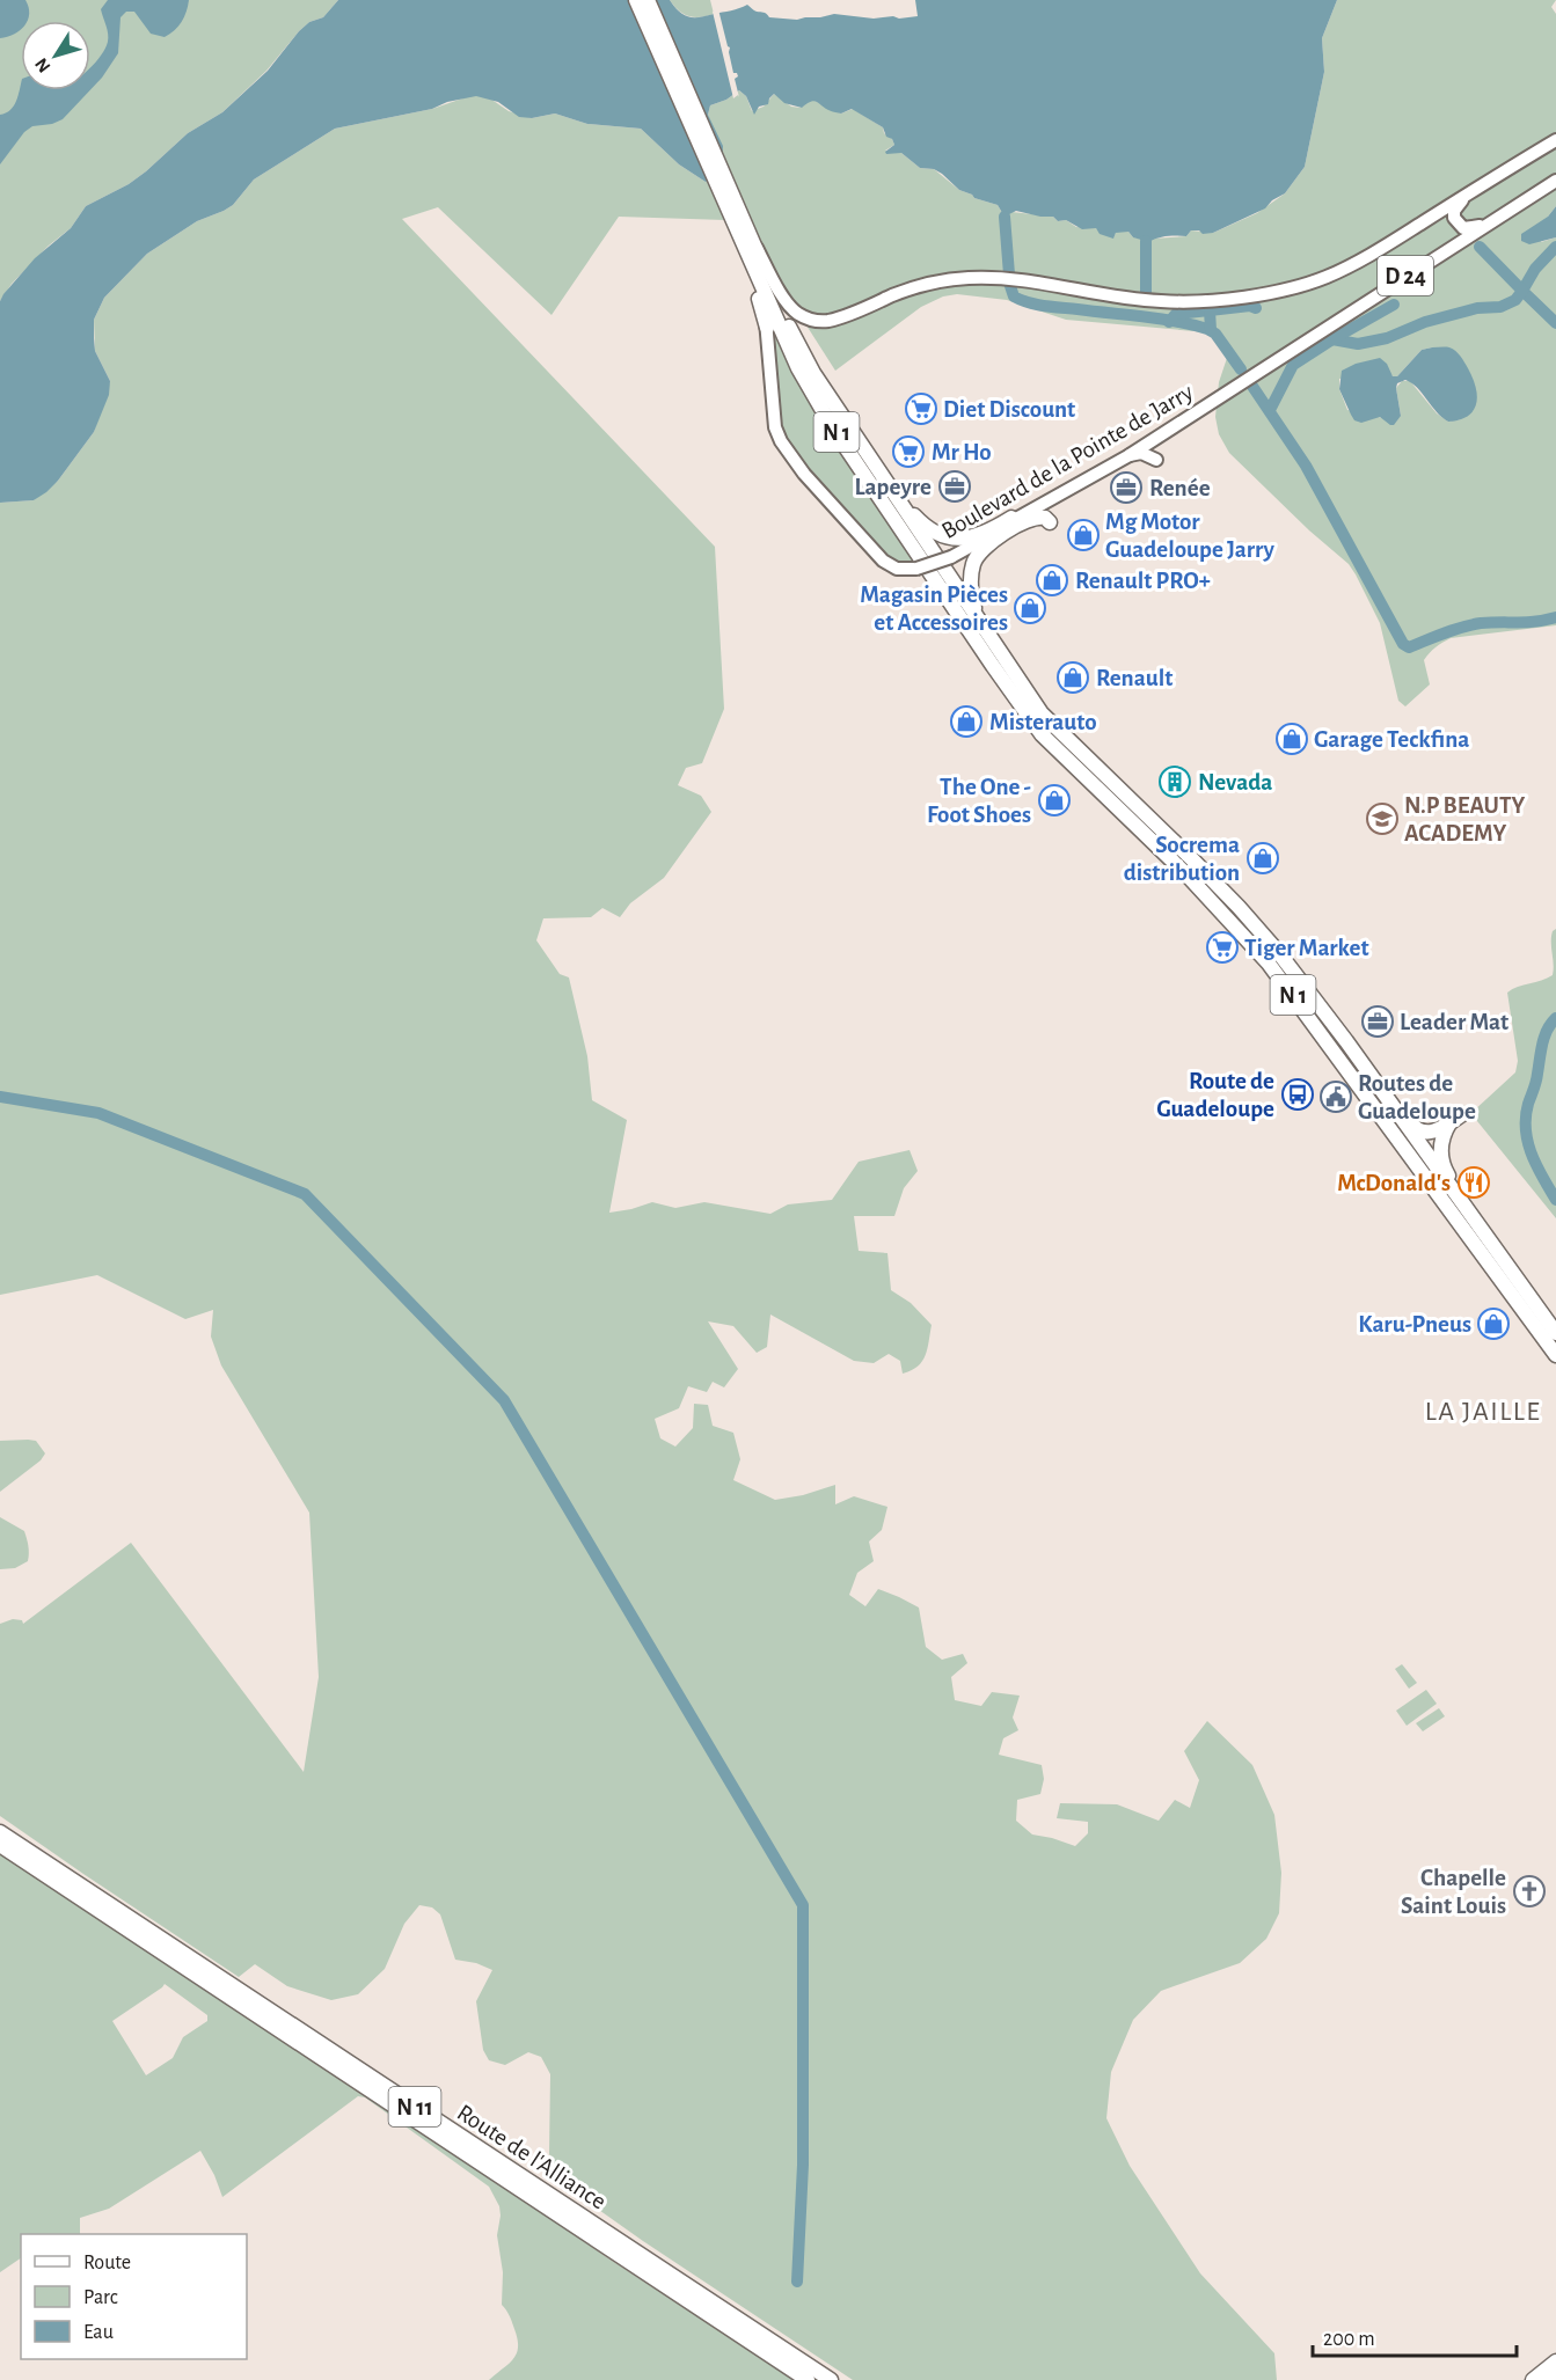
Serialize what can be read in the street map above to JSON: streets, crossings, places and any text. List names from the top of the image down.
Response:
{
  "streets": {
    "highway": ["N 1", "N 11", "Route de l'Alliance"],
    "main road": ["D 24", "Boulevard de la Pointe de Jarry"]
  },
  "crossings": [
    ["D 24", "N 1"],
    ["D 24", "Boulevard de la Pointe de Jarry"],
    ["N 1", "Boulevard de la Pointe de Jarry"]
  ],
  "districts": ["LA JAILLE"],
  "places": {
    "supermarket": ["Diet Discount", "Mr Ho", "Tiger Market"],
    "office": ["Lapeyre", "Renée", "Leader Mat"],
    "shop": [
      "Mg Motor Guadeloupe Jarry",
      "Renault PRO+",
      "Magasin Pièces et Accessoires",
      "Renault",
      "Misterauto",
      "Garage Teckfina",
      "The One - Foot Shoes",
      "Socrema distribution",
      "Karu-Pneus"
    ],
    "building": ["Nevada"],
    "school or university": ["N.P BEAUTY ACADEMY"],
    "bus stop": ["Route de Guadeloupe"],
    "public building": ["Routes de Guadeloupe"],
    "restaurant": ["McDonald's"],
    "church": ["Chapelle Saint Louis"]
  },
  "legend": ["Route", "Parc", "Eau"],
  "scale_bar": "200 m",
  "north": "bottom left"
}
